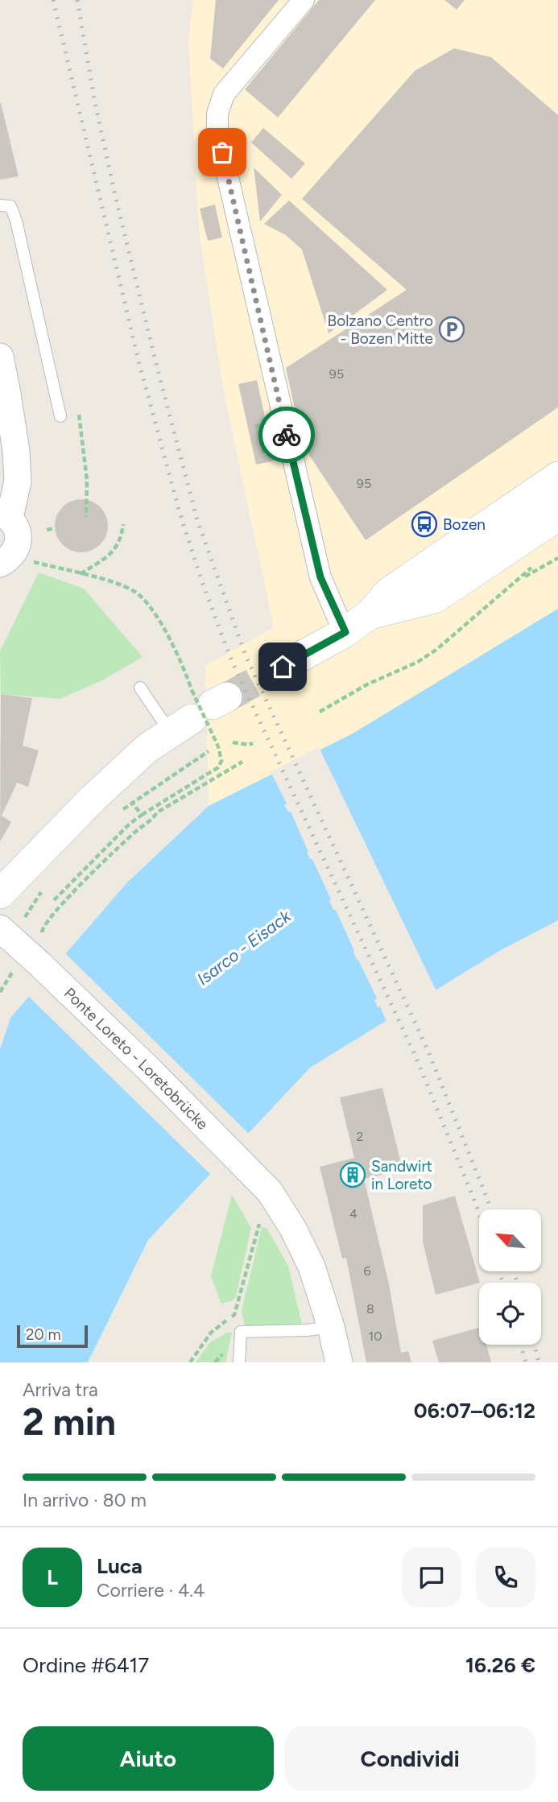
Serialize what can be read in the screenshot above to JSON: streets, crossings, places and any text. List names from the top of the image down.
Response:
{
  "streets": {
    "street": ["Ponte Loreto - Loretobrücke"]
  },
  "water": ["Isarco - Eisack"],
  "places": {
    "parking": ["Bolzano Centro - Bozen Mitte"],
    "bus stop": ["Bozen"],
    "building": ["Sandwirt in Loreto"]
  },
  "house_numbers": [
    "95",
    "95",
    "2",
    "4",
    "6",
    "8",
    "10"
  ],
  "scale_bar": "20 m",
  "north": "top left",
  "page": {
    "scale": "20 m",
    "heading": ["2 min", "Arriva tra", "06:07–06:12"],
    "panel": [
      "Luca",
      "Corriere · 4.4",
      "Ordine #6417",
      "16.26 €"
    ],
    "bar": "In arrivo · 80 m",
    "round": "L",
    "buttons": ["Aiuto", "Condividi"]
  }
}
